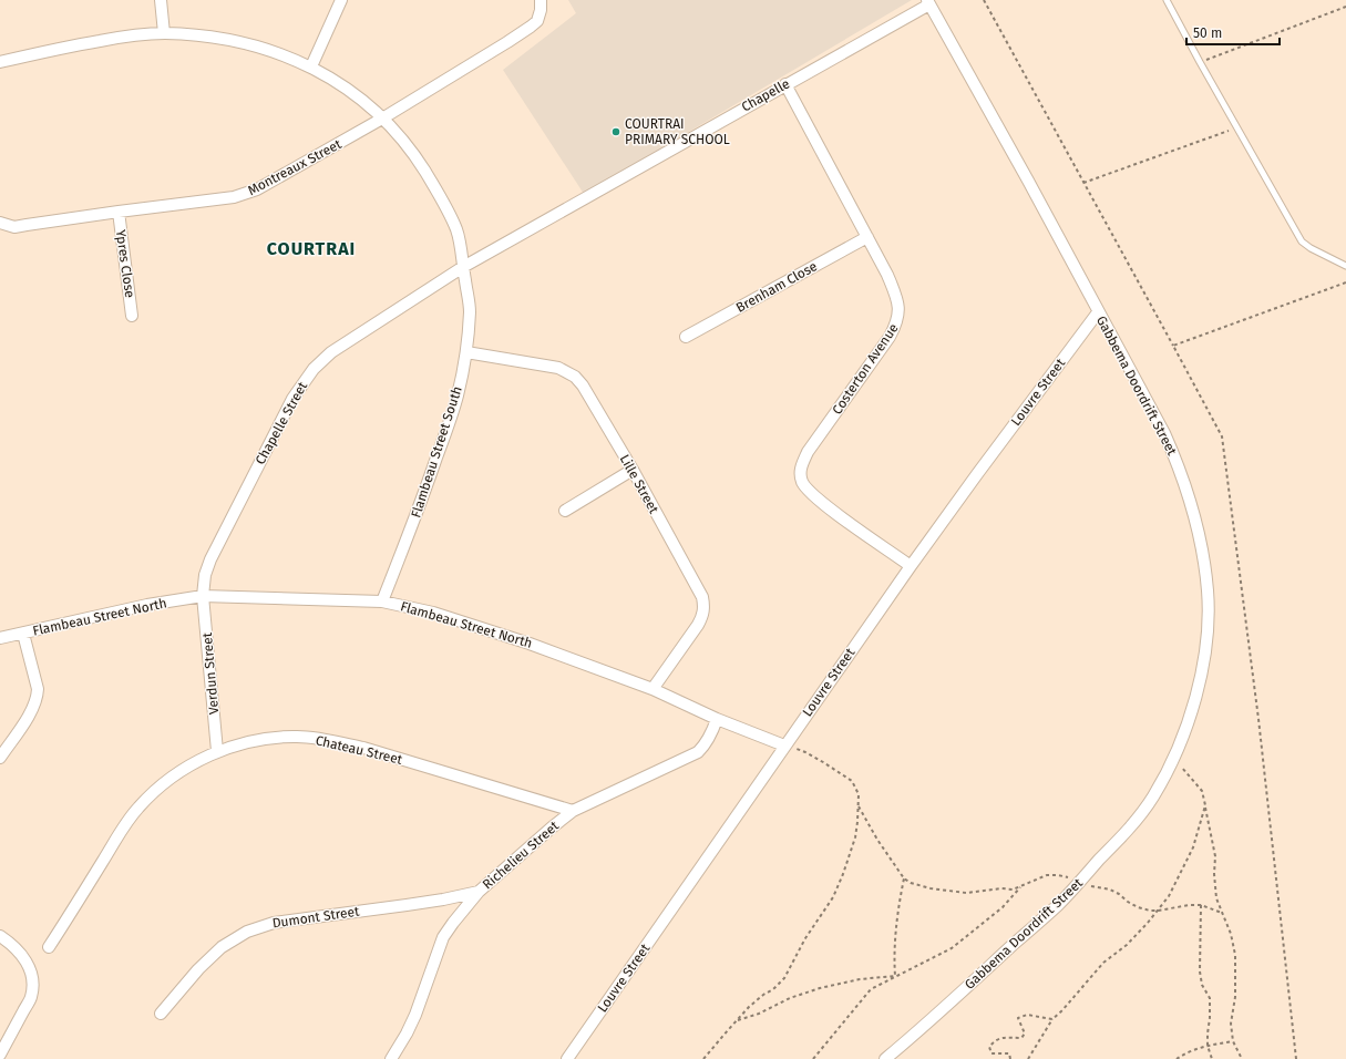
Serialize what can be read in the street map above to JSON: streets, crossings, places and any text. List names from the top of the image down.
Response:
{
  "streets": {
    "street": [
      "Chapelle",
      "Montreaux Street",
      "Ypres Close",
      "Brenham Close",
      "Costerton Avenue",
      "Gabbema Doordrift Street",
      "Louvre Street",
      "Chapelle Street",
      "Flambeau Street South",
      "Lille Street",
      "Flambeau Street North",
      "Verdun Street",
      "Chateau Street",
      "Richelieu Street",
      "Dumont Street"
    ]
  },
  "crossings": [
    ["Chapelle", "Costerton Avenue"],
    ["Chapelle", "Gabbema Doordrift Street"],
    ["Chapelle", "Chapelle Street"],
    ["Chapelle", "Flambeau Street South"],
    ["Montreaux Street", "Ypres Close"],
    ["Montreaux Street", "Flambeau Street South"],
    ["Brenham Close", "Costerton Avenue"],
    ["Costerton Avenue", "Louvre Street"],
    ["Gabbema Doordrift Street", "Louvre Street"],
    ["Louvre Street", "Flambeau Street North"],
    ["Chapelle Street", "Flambeau Street South"],
    ["Chapelle Street", "Flambeau Street North"],
    ["Chapelle Street", "Verdun Street"],
    ["Flambeau Street South", "Lille Street"],
    ["Flambeau Street South", "Flambeau Street North"],
    ["Lille Street", "Flambeau Street North"],
    ["Flambeau Street North", "Verdun Street"],
    ["Flambeau Street North", "Richelieu Street"],
    ["Verdun Street", "Chateau Street"],
    ["Chateau Street", "Richelieu Street"],
    ["Richelieu Street", "Dumont Street"]
  ],
  "districts": ["COURTRAI"],
  "places": ["COURTRAI PRIMARY SCHOOL"],
  "scale_bar": "50 m"
}
